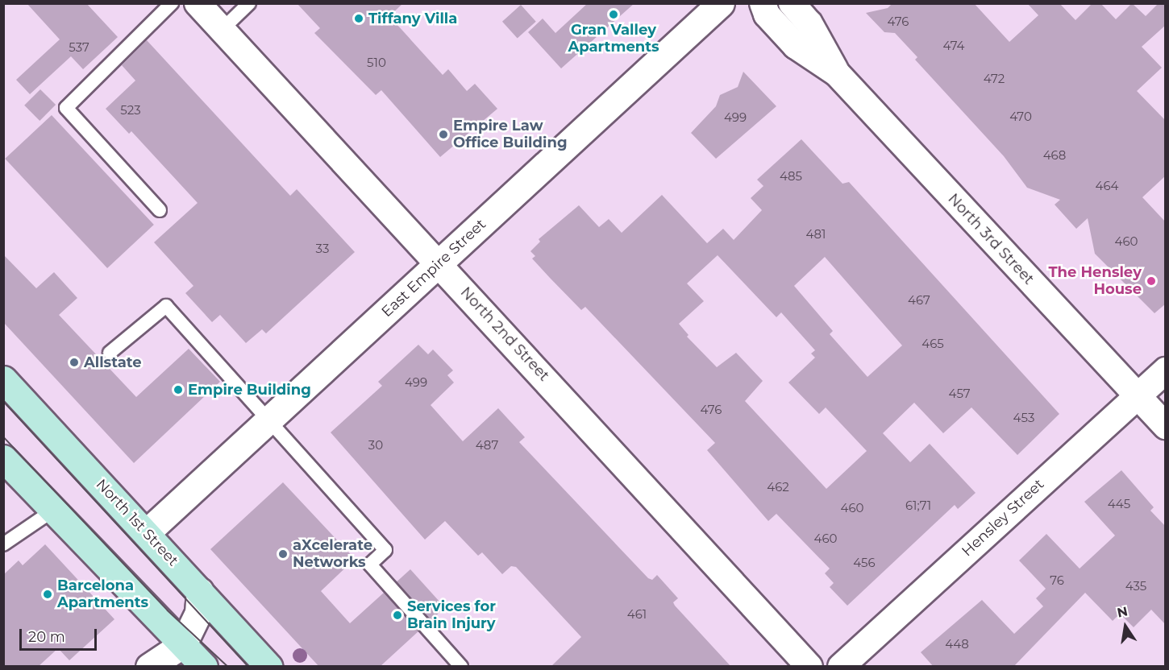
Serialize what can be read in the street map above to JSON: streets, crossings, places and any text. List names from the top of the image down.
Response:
{
  "streets": {
    "main road": ["North 1st Street"],
    "street": [
      "North 3rd Street",
      "East Empire Street",
      "North 2nd Street",
      "Hensley Street"
    ]
  },
  "crossings": [
    ["North 3rd Street", "Hensley Street"],
    ["East Empire Street", "North 2nd Street"],
    ["East Empire Street", "North 1st Street"]
  ],
  "places": [
    "Gran Valley Apartments",
    "Tiffany Villa",
    "Empire Law Office Building",
    "The Hensley House",
    "Allstate",
    "Empire Building",
    "aXcelerate Networks",
    "Barcelona Apartments",
    "Services for Brain Injury"
  ],
  "house_numbers": [
    "476",
    "474",
    "537",
    "510",
    "472",
    "523",
    "470",
    "499",
    "468",
    "485",
    "464",
    "481",
    "460",
    "33",
    "467",
    "465",
    "499",
    "457",
    "476",
    "453",
    "30",
    "487",
    "462",
    "445",
    "61;71",
    "460",
    "460",
    "456",
    "76",
    "435",
    "461",
    "448"
  ],
  "scale_bar": "20 m",
  "north": "top"
}
